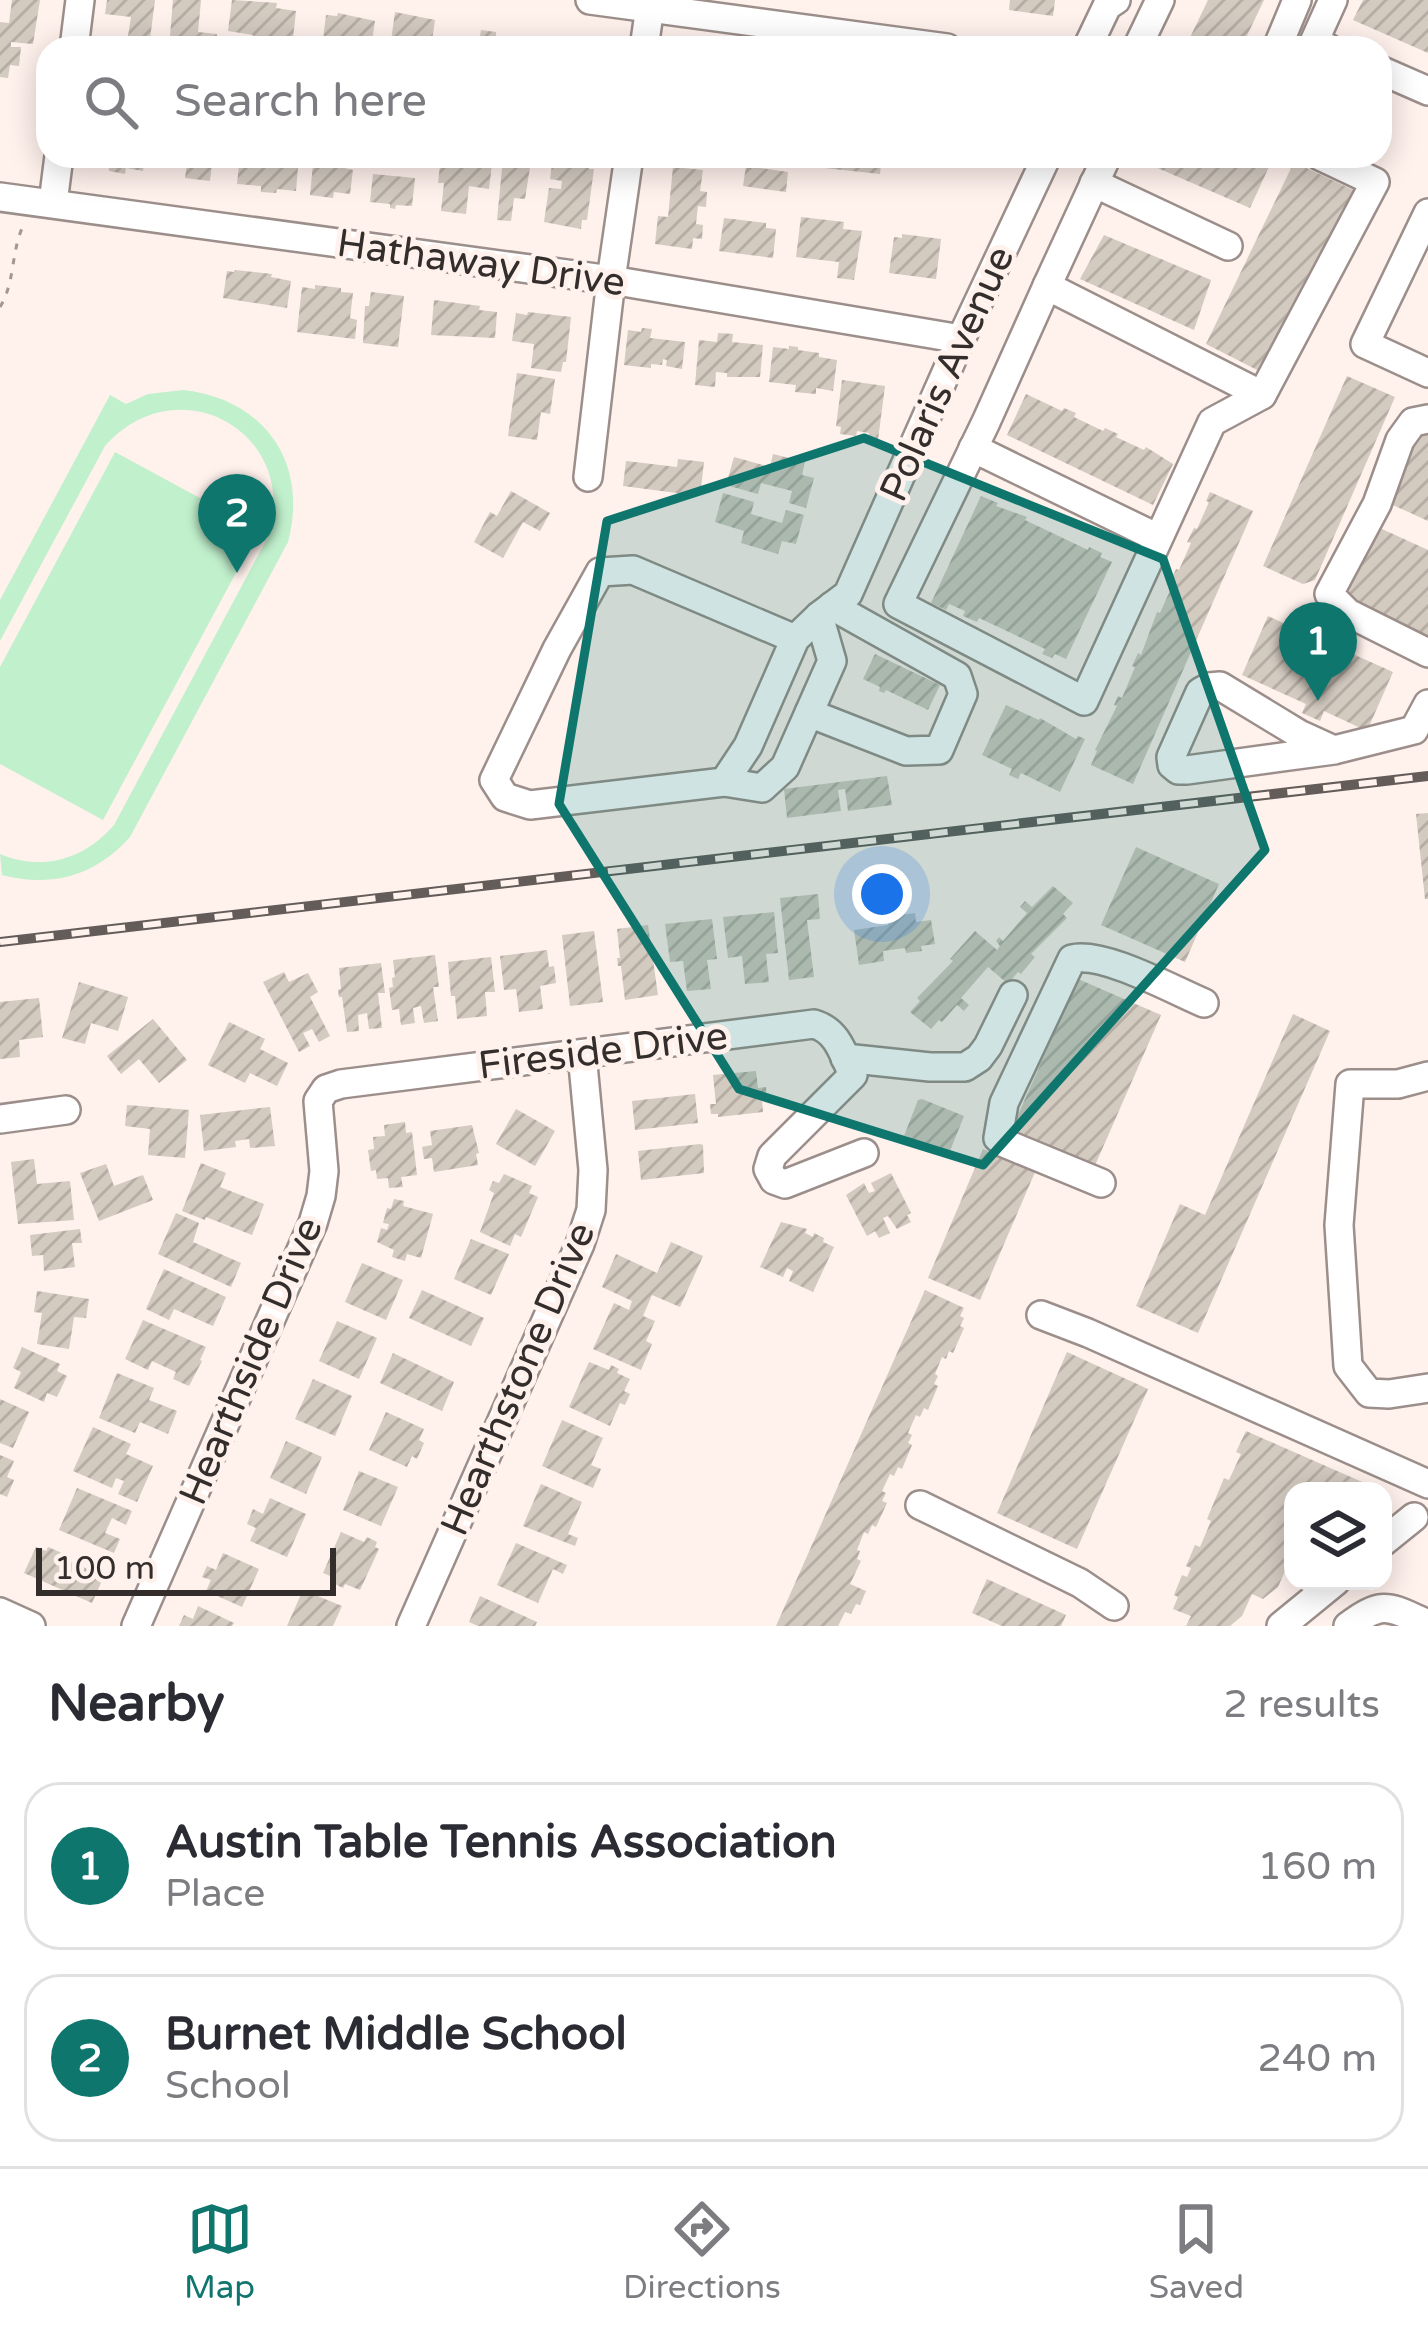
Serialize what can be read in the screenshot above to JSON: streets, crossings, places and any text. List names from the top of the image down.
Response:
{
  "streets": {
    "street": [
      "Hathaway Drive",
      "Polaris Avenue",
      "Fireside Drive",
      "Hearthside Drive",
      "Hearthstone Drive"
    ]
  },
  "crossings": [
    ["Hathaway Drive", "Polaris Avenue"],
    ["Fireside Drive", "Hearthside Drive"],
    ["Fireside Drive", "Hearthstone Drive"]
  ],
  "scale_bar": "100 m",
  "page": {
    "search": "Search here",
    "pins": ["2", "1"],
    "scale": "100 m",
    "heading": ["Nearby", "2 results"],
    "list": [
      {
        "mark": "1",
        "name": "Austin Table Tennis Association",
        "note": "Place",
        "value": "160 m"
      },
      {
        "mark": "2",
        "name": "Burnet Middle School",
        "note": "School",
        "value": "240 m"
      }
    ],
    "nav": ["Map", "Directions", "Saved"]
  }
}
